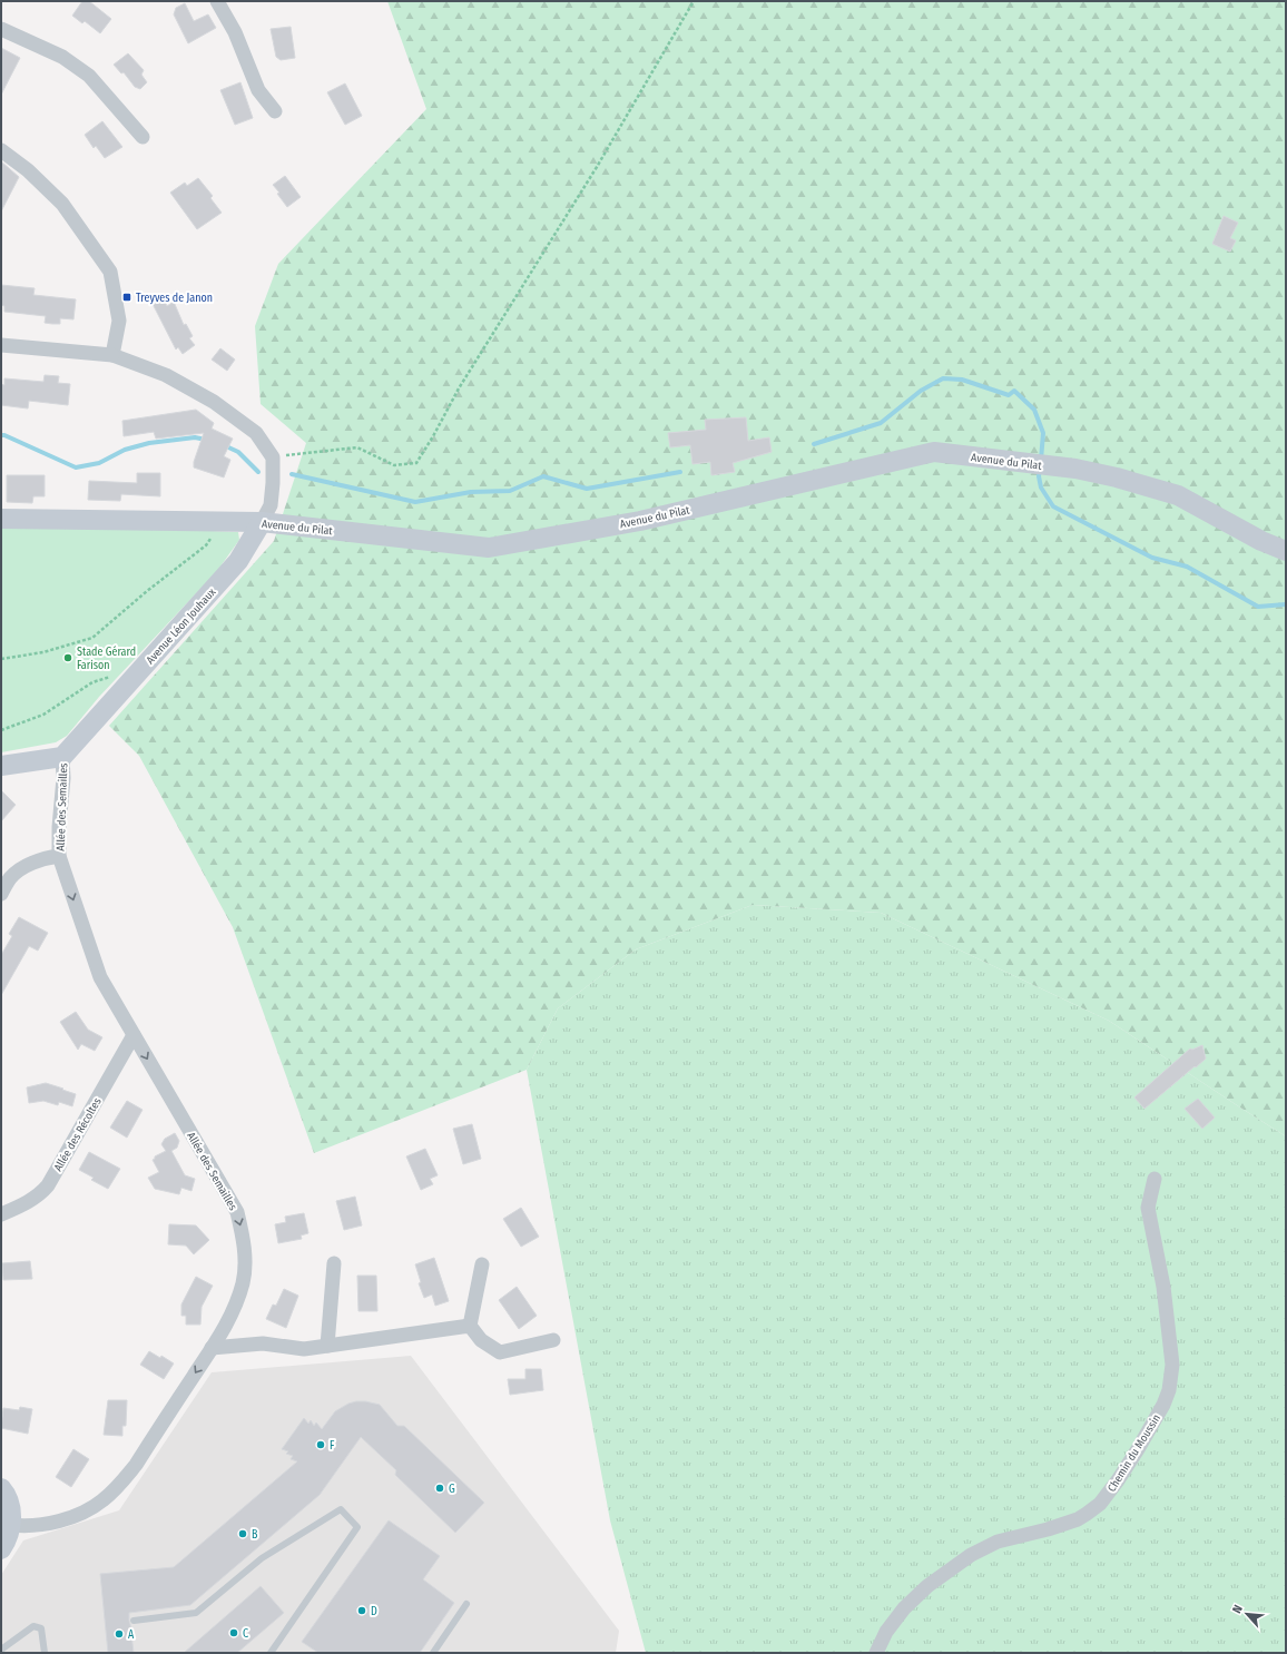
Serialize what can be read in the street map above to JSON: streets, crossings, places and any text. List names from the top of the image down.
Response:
{
  "streets": {
    "main road": ["Avenue du Pilat", "Avenue Léon Jouhaux"],
    "street": ["Allée des Semailles", "Allée des Récoltes", "Chemin du Moussin"]
  },
  "crossings": [
    ["Avenue du Pilat", "Avenue Léon Jouhaux"],
    ["Avenue Léon Jouhaux", "Allée des Semailles"],
    ["Allée des Semailles", "Allée des Récoltes"]
  ],
  "one_way": ["Allée des Semailles"],
  "places": {
    "transit": ["Treyves de Janon"],
    "other": [
      "Stade Gérard Farison",
      "F",
      "G",
      "B",
      "D",
      "C",
      "A"
    ]
  },
  "north": "top left"
}
